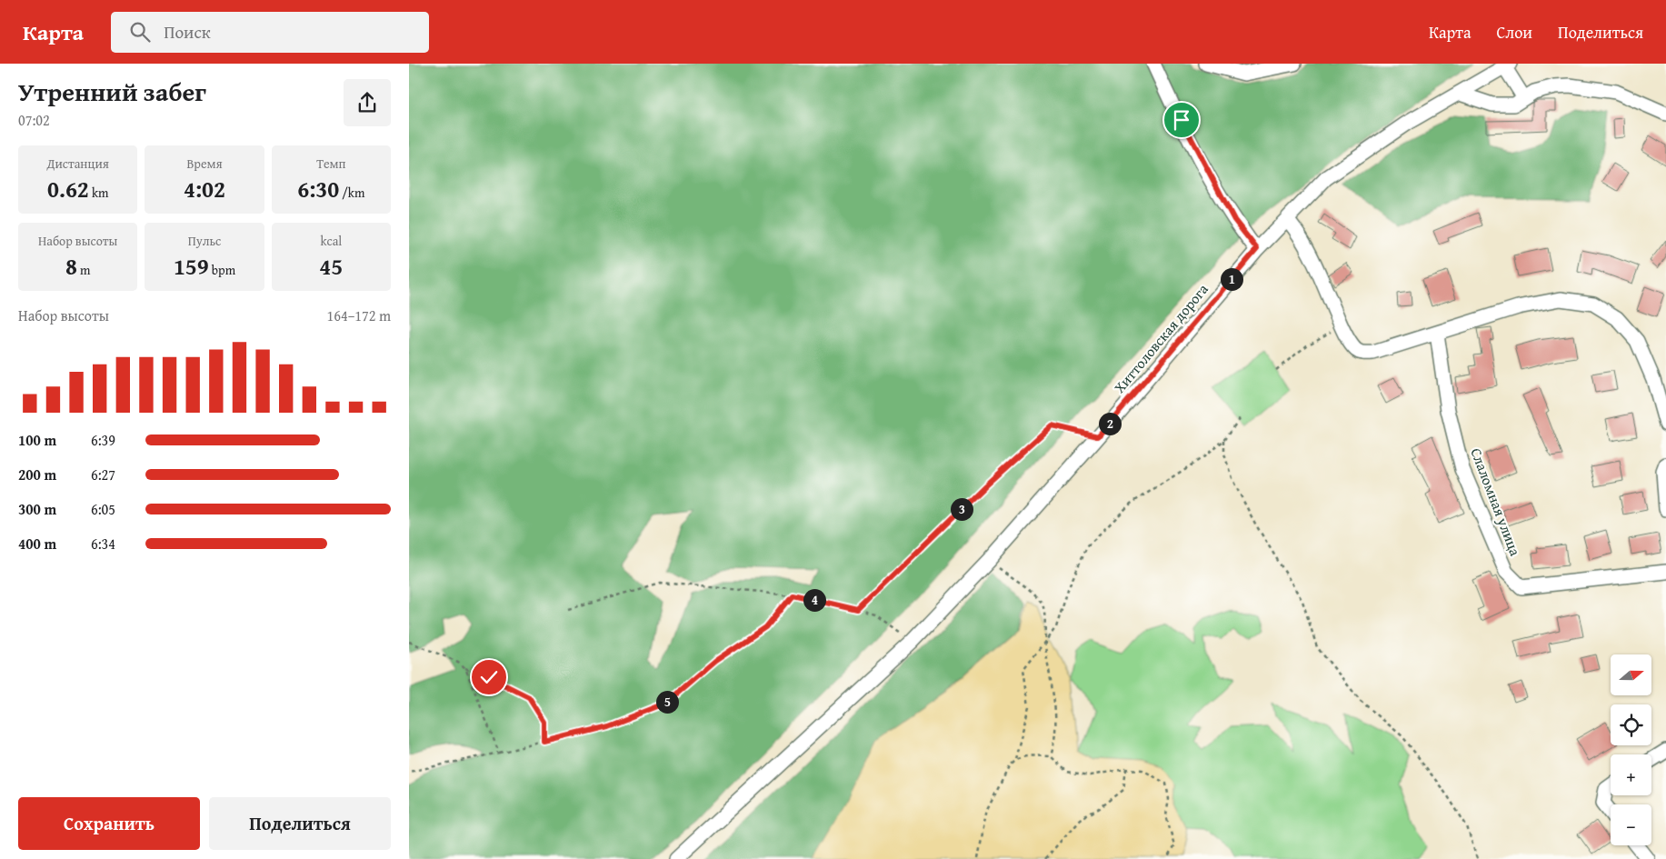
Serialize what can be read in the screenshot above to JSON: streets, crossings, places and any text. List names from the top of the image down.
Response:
{
  "streets": {
    "street": ["Хиттоловская дорога", "Слаломная улица"]
  },
  "north": "right",
  "page": {
    "header": "Карта",
    "search": "Поиск",
    "nav": ["Карта", "Слои", "Поделиться"],
    "heading": ["Утренний забег", "07:02"],
    "stats": [
      ["Дистанция", "0.62 km"],
      ["Время", "4:02"],
      ["Темп", "6:30 /km"],
      ["Набор высоты", "8 m"],
      ["Пульс", "159 bpm"],
      ["kcal", "45"]
    ],
    "pins": [
      "1",
      "2",
      "3",
      "4",
      "5"
    ],
    "chart": ["Набор высоты", "164–172 m"],
    "list": [
      {
        "name": "100 m",
        "note": "6:39"
      },
      {
        "name": "200 m",
        "note": "6:27"
      },
      {
        "name": "300 m",
        "note": "6:05"
      },
      {
        "name": "400 m",
        "note": "6:34"
      }
    ],
    "map_buttons": ["+", "−"],
    "buttons": ["Сохранить", "Поделиться"]
  }
}
